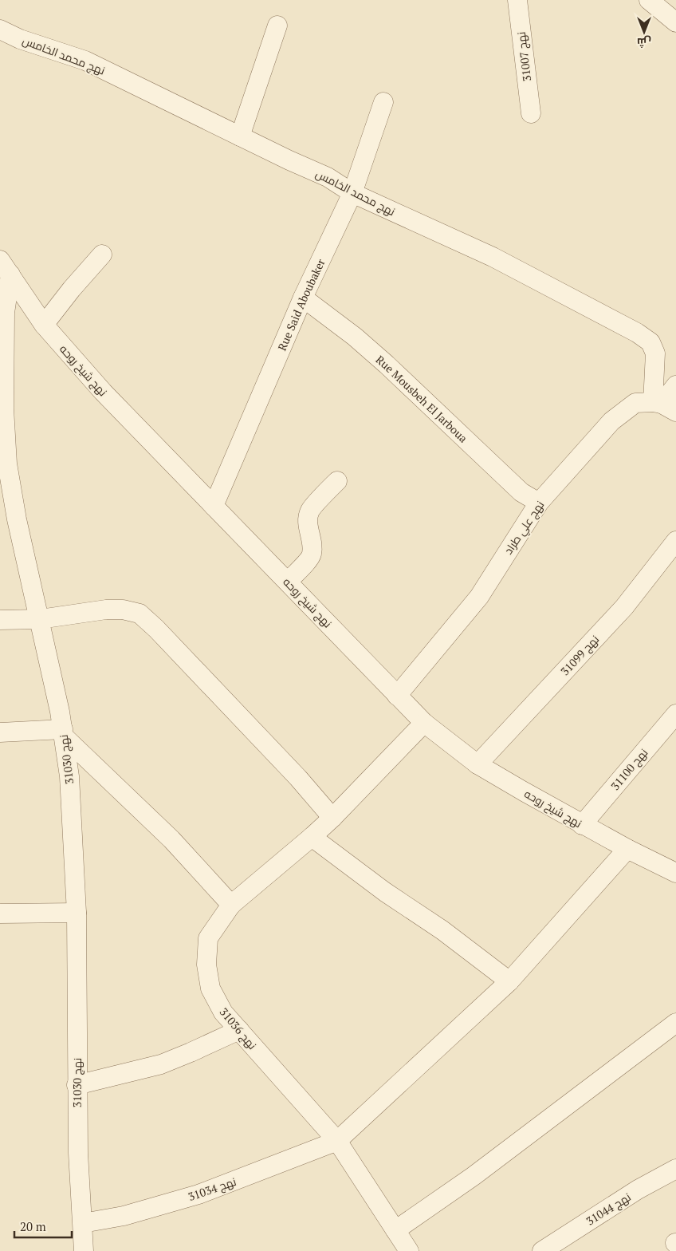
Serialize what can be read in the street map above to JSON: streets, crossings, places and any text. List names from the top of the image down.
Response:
{
  "streets": {
    "street": [
      "نهج محمد الخامس",
      "نهج 31007",
      "Rue Said Aboubaker",
      "نهج شيخ روحه",
      "Rue Mousbeh El Jarboua",
      "نهج علي طراد",
      "نهج 31099",
      "نهج 31030",
      "نهج 31100",
      "نهج 31036",
      "نهج 31034",
      "نهج 31044"
    ]
  },
  "crossings": [
    ["نهج محمد الخامس", "Rue Said Aboubaker"],
    ["نهج محمد الخامس", "نهج علي طراد"],
    ["Rue Said Aboubaker", "نهج شيخ روحه"],
    ["Rue Said Aboubaker", "Rue Mousbeh El Jarboua"],
    ["نهج شيخ روحه", "نهج علي طراد"],
    ["نهج شيخ روحه", "نهج 31099"],
    ["نهج شيخ روحه", "نهج 31030"],
    ["نهج شيخ روحه", "نهج 31100"],
    ["نهج شيخ روحه", "نهج 31036"],
    ["Rue Mousbeh El Jarboua", "نهج علي طراد"],
    ["نهج 31030", "نهج 31034"],
    ["نهج 31036", "نهج 31034"]
  ],
  "scale_bar": "20 m",
  "north": "bottom"
}
